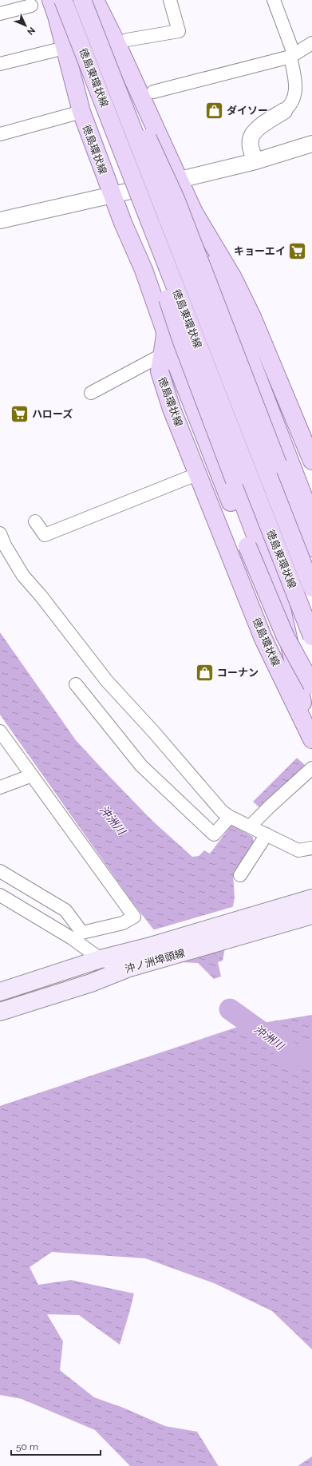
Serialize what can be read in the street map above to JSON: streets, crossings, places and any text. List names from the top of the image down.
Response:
{
  "streets": {
    "main road": ["徳島東環状線", "徳島環状線", "沖ノ洲埠頭線"]
  },
  "water": ["沖洲川"],
  "places": {
    "shop": ["ダイソー", "コーナン"],
    "supermarket": ["キョーエイ", "ハローズ"]
  },
  "scale_bar": "50 m",
  "north": "bottom right"
}
